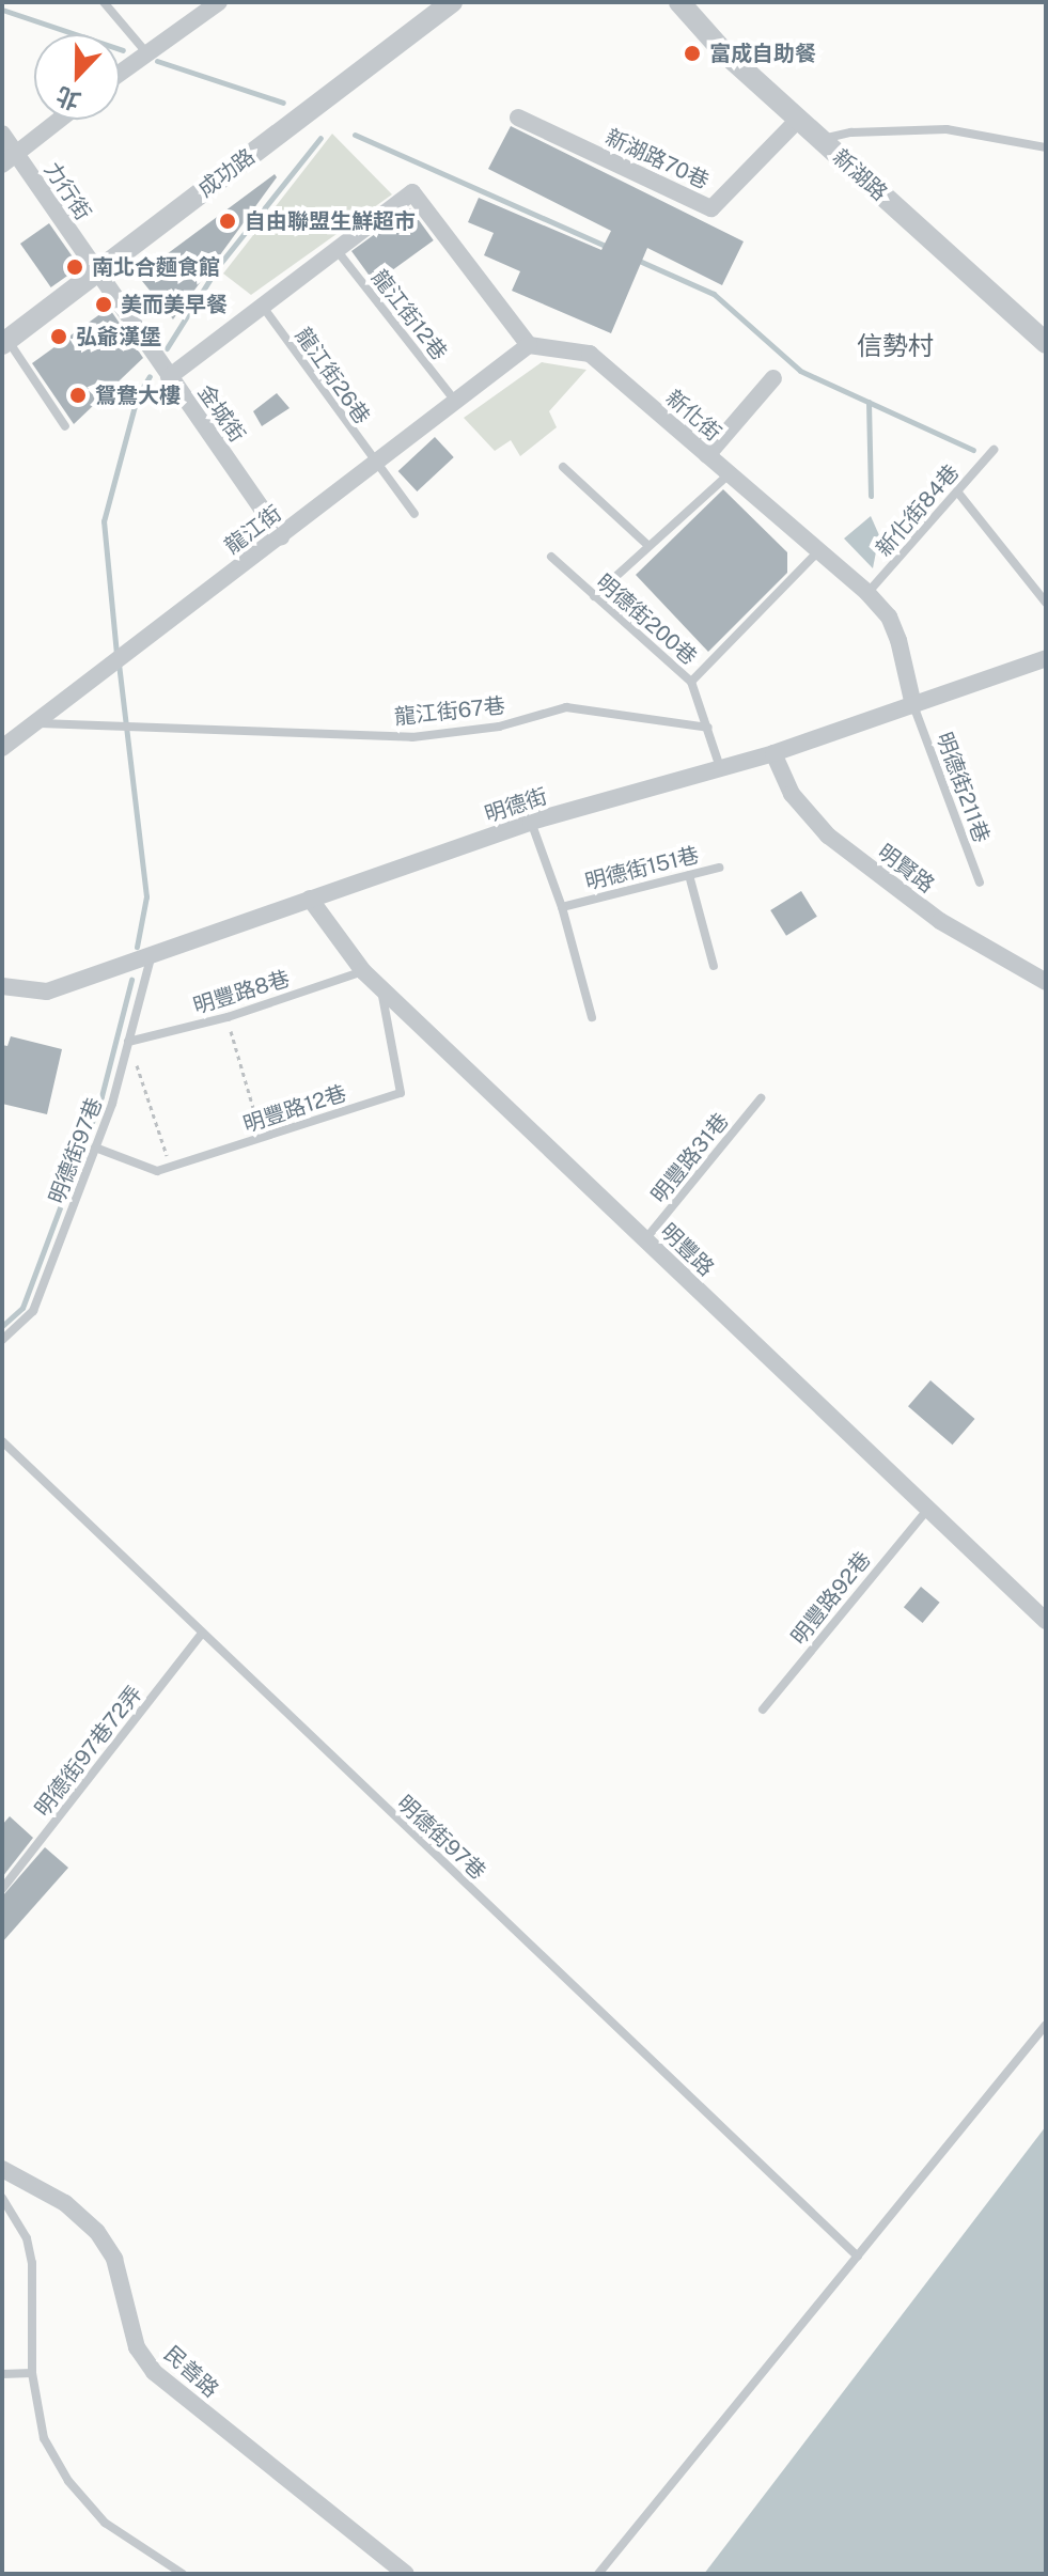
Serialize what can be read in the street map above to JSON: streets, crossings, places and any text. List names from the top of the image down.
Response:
{
  "streets": {
    "street": [
      "新湖路70巷",
      "成功路",
      "新湖路",
      "力行街",
      "金城街",
      "新化街",
      "龍江街",
      "明德街",
      "明賢路",
      "明豐路",
      "民善路"
    ],
    "lane": [
      "龍江街12巷",
      "龍江街26巷",
      "新化街84巷",
      "明德街200巷",
      "龍江街67巷",
      "明德街211巷",
      "明德街151巷",
      "明豐路8巷",
      "明豐路12巷",
      "明德街97巷",
      "明豐路31巷",
      "明豐路92巷",
      "明德街97巷72弄"
    ]
  },
  "crossings": [
    ["新湖路70巷", "新湖路"],
    ["成功路", "力行街"],
    ["成功路", "金城街"],
    ["力行街", "金城街"],
    ["龍江街12巷", "龍江街"],
    ["龍江街26巷", "龍江街"],
    ["金城街", "龍江街"],
    ["新化街", "新化街84巷"],
    ["新化街", "龍江街"],
    ["新化街", "明德街211巷"],
    ["新化街", "明德街"],
    ["龍江街", "龍江街67巷"],
    ["明德街200巷", "龍江街67巷"],
    ["明德街200巷", "明德街"],
    ["明德街211巷", "明德街"],
    ["明德街", "明德街151巷"],
    ["明德街", "明賢路"],
    ["明德街", "明德街97巷"],
    ["明德街", "明豐路"],
    ["明豐路8巷", "明德街97巷"],
    ["明豐路8巷", "明豐路"],
    ["明豐路12巷", "明德街97巷"],
    ["明豐路12巷", "明豐路"],
    ["明德街97巷", "明德街97巷72弄"],
    ["明豐路31巷", "明豐路"],
    ["明豐路", "明豐路92巷"]
  ],
  "districts": ["信勢村"],
  "places": [
    "富成自助餐",
    "自由聯盟生鮮超市",
    "南北合麵食館",
    "美而美早餐",
    "弘爺漢堡",
    "鴛鴦大樓"
  ],
  "north": "bottom"
}
